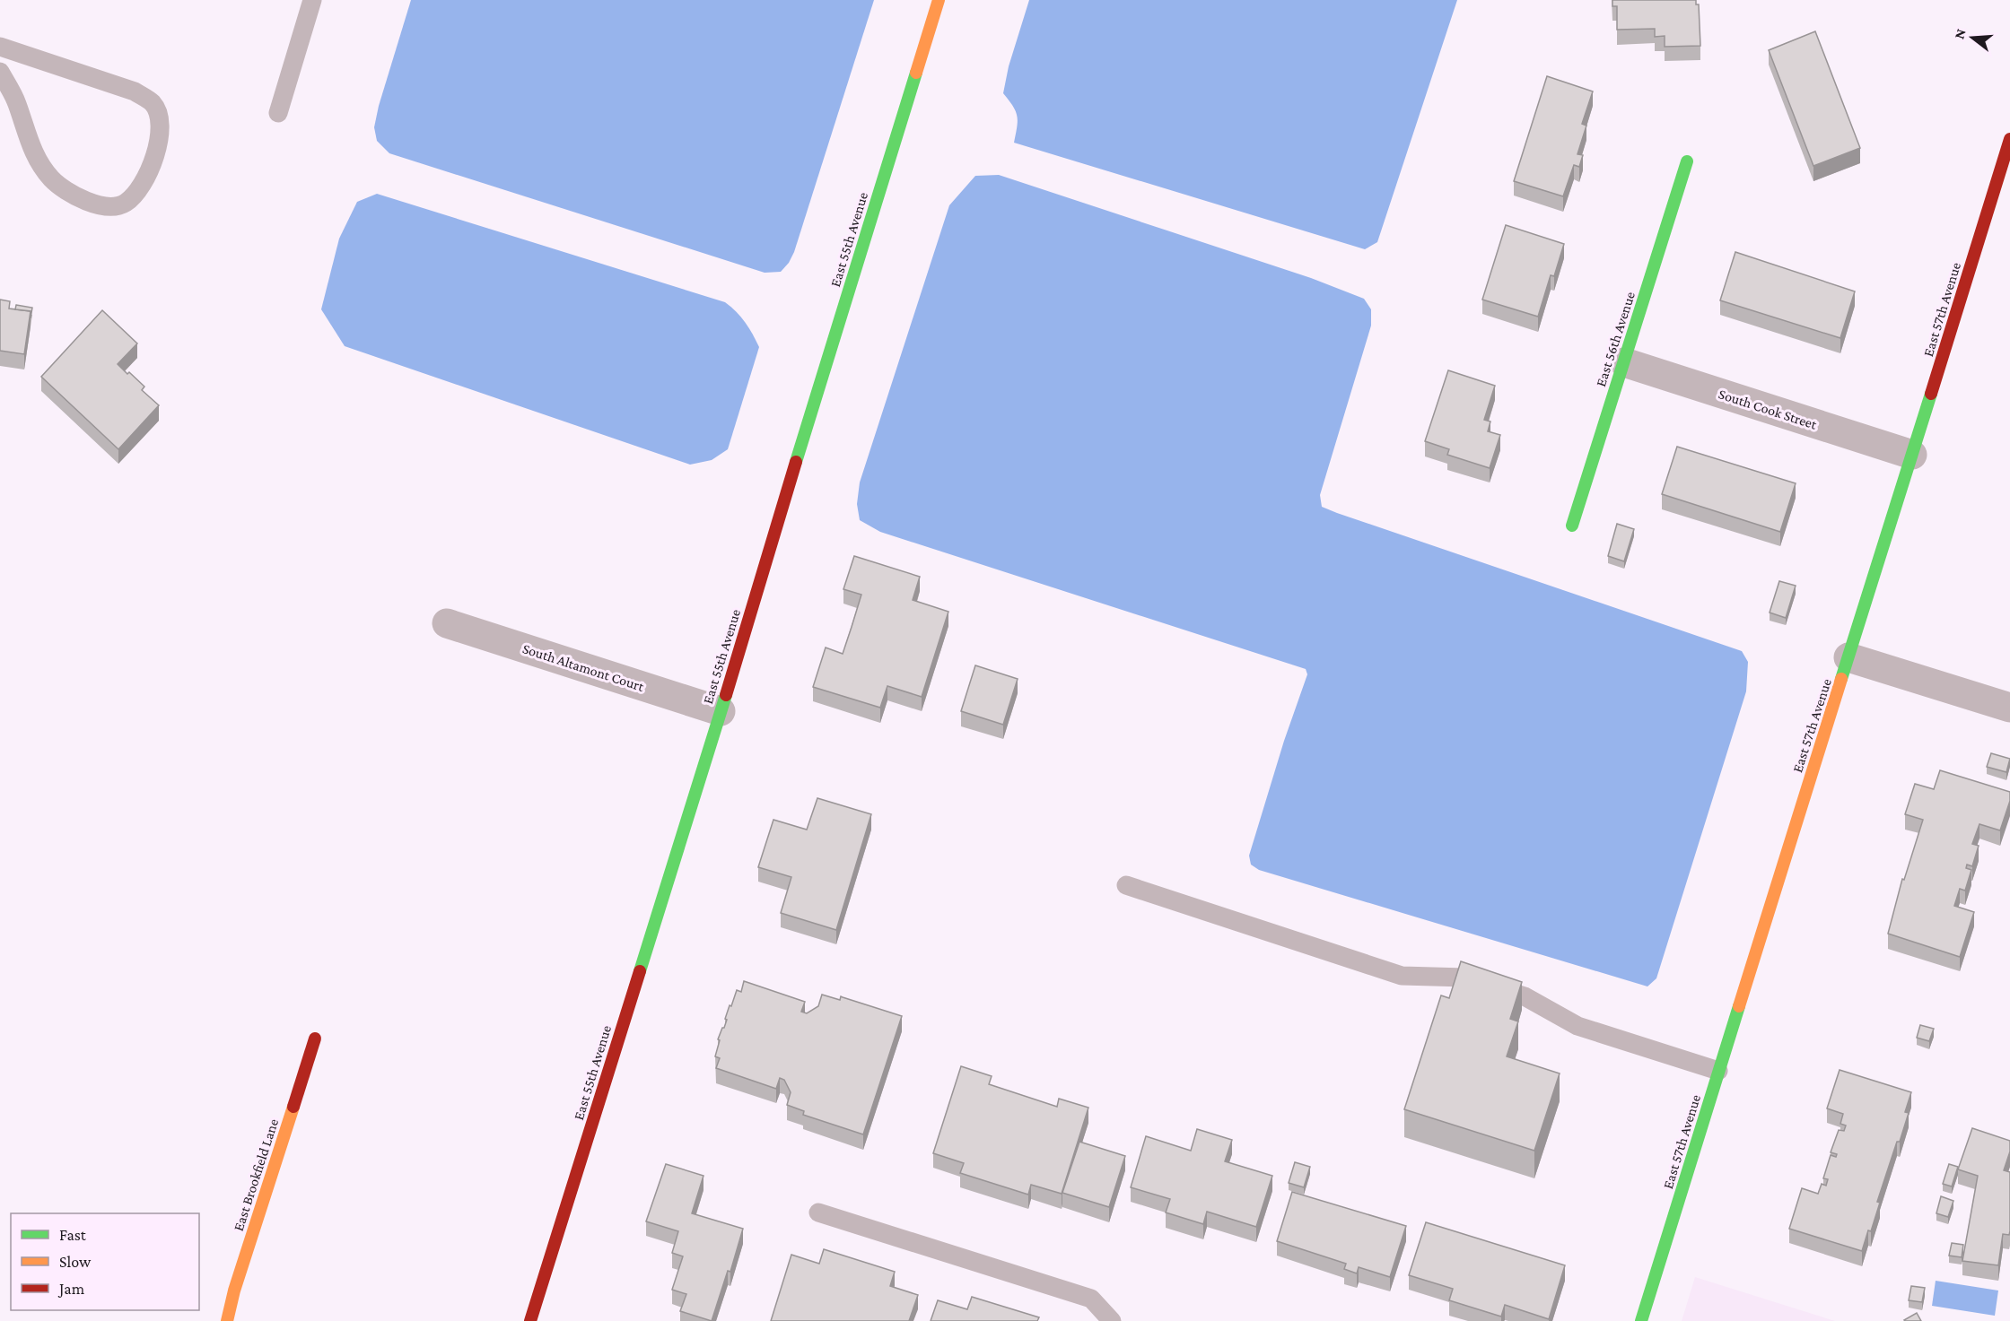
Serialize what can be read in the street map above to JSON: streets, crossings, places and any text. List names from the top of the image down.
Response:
{
  "streets": {
    "street": [
      "East 55th Avenue",
      "East 57th Avenue",
      "East 56th Avenue",
      "South Cook Street",
      "South Altamont Court",
      "East Brookfield Lane"
    ]
  },
  "crossings": [
    ["East 55th Avenue", "South Altamont Court"],
    ["East 57th Avenue", "South Cook Street"],
    ["East 56th Avenue", "South Cook Street"]
  ],
  "legend": ["Fast", "Slow", "Jam"],
  "north": "left"
}
